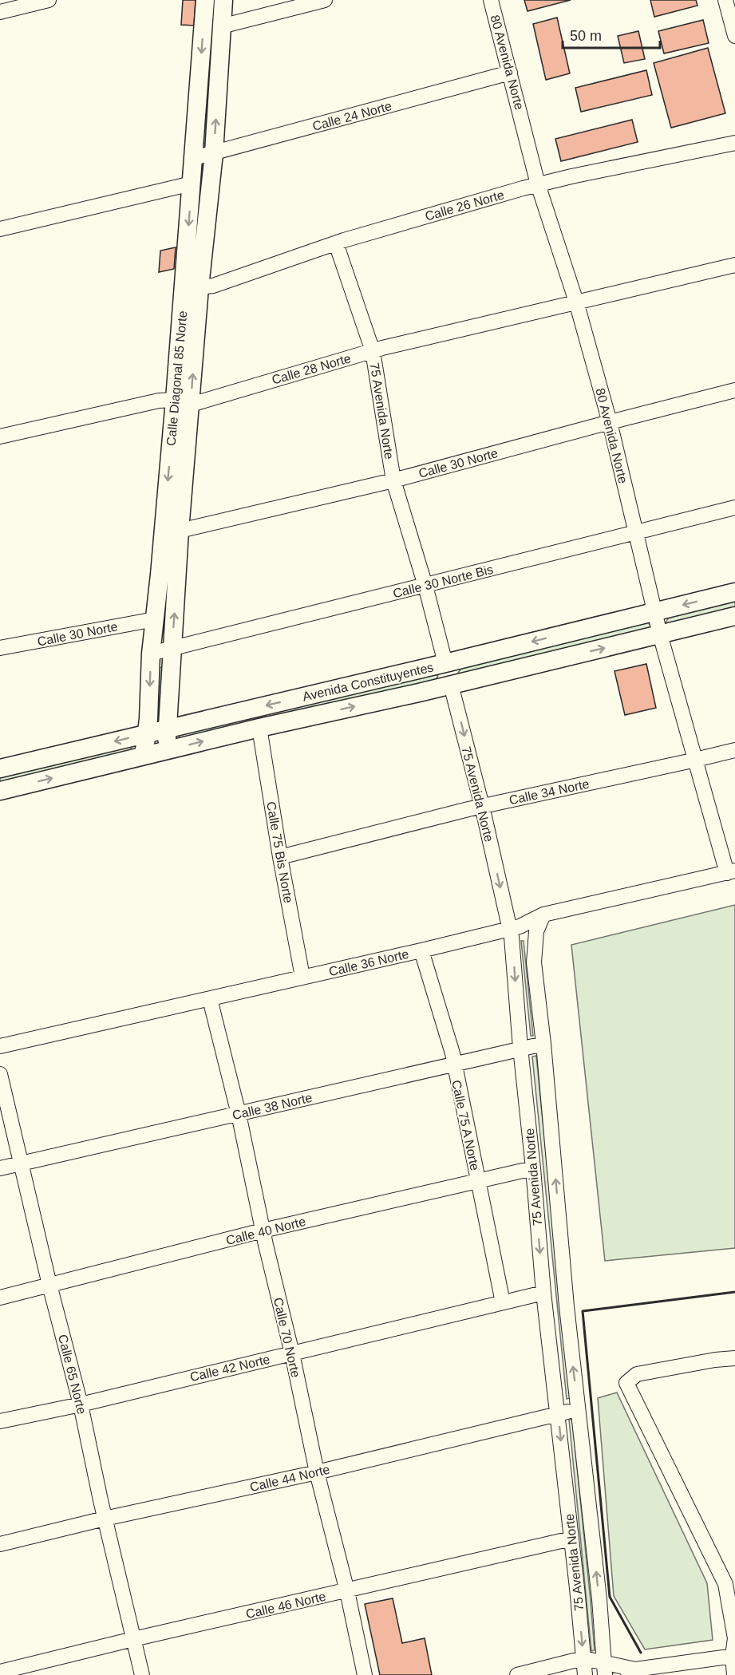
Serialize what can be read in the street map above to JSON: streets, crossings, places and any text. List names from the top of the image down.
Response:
{
  "streets": {
    "main road": ["Calle Diagonal 85 Norte", "Avenida Constituyentes"],
    "street": [
      "80 Avenida Norte",
      "Calle 24 Norte",
      "Calle 26 Norte",
      "Calle 28 Norte",
      "75 Avenida Norte",
      "Calle 30 Norte",
      "Calle 30 Norte Bis",
      "Calle 34 Norte",
      "Calle 75 Bis Norte",
      "Calle 36 Norte",
      "Calle 38 Norte",
      "Calle 75 A Norte",
      "Calle 40 Norte",
      "Calle 70 Norte",
      "Calle 42 Norte",
      "Calle 65 Norte",
      "Calle 44 Norte",
      "Calle 46 Norte"
    ]
  },
  "crossings": [
    ["80 Avenida Norte", "Calle 24 Norte"],
    ["80 Avenida Norte", "Calle 26 Norte"],
    ["80 Avenida Norte", "Calle 28 Norte"],
    ["80 Avenida Norte", "Calle 30 Norte"],
    ["80 Avenida Norte", "Calle 30 Norte Bis"],
    ["80 Avenida Norte", "Avenida Constituyentes"],
    ["80 Avenida Norte", "Calle 34 Norte"],
    ["80 Avenida Norte", "Calle 36 Norte"],
    ["Calle 24 Norte", "Calle Diagonal 85 Norte"],
    ["Calle 26 Norte", "Calle Diagonal 85 Norte"],
    ["Calle 26 Norte", "75 Avenida Norte"],
    ["Calle 28 Norte", "Calle Diagonal 85 Norte"],
    ["Calle 28 Norte", "75 Avenida Norte"],
    ["Calle Diagonal 85 Norte", "Calle 30 Norte"],
    ["Calle Diagonal 85 Norte", "Calle 30 Norte Bis"],
    ["Calle Diagonal 85 Norte", "Avenida Constituyentes"],
    ["75 Avenida Norte", "Calle 30 Norte"],
    ["75 Avenida Norte", "Calle 30 Norte Bis"],
    ["75 Avenida Norte", "Avenida Constituyentes"],
    ["75 Avenida Norte", "Calle 34 Norte"],
    ["75 Avenida Norte", "Calle 36 Norte"],
    ["75 Avenida Norte", "Calle 38 Norte"],
    ["75 Avenida Norte", "Calle 40 Norte"],
    ["75 Avenida Norte", "Calle 42 Norte"],
    ["75 Avenida Norte", "Calle 44 Norte"],
    ["75 Avenida Norte", "Calle 46 Norte"],
    ["Avenida Constituyentes", "Calle 75 Bis Norte"],
    ["Calle 34 Norte", "Calle 75 Bis Norte"],
    ["Calle 75 Bis Norte", "Calle 36 Norte"],
    ["Calle 36 Norte", "Calle 75 A Norte"],
    ["Calle 36 Norte", "Calle 70 Norte"],
    ["Calle 38 Norte", "Calle 75 A Norte"],
    ["Calle 38 Norte", "Calle 70 Norte"],
    ["Calle 38 Norte", "Calle 65 Norte"],
    ["Calle 75 A Norte", "Calle 40 Norte"],
    ["Calle 75 A Norte", "Calle 42 Norte"],
    ["Calle 40 Norte", "Calle 70 Norte"],
    ["Calle 40 Norte", "Calle 65 Norte"],
    ["Calle 70 Norte", "Calle 42 Norte"],
    ["Calle 70 Norte", "Calle 44 Norte"],
    ["Calle 70 Norte", "Calle 46 Norte"],
    ["Calle 42 Norte", "Calle 65 Norte"],
    ["Calle 65 Norte", "Calle 44 Norte"],
    ["Calle 65 Norte", "Calle 46 Norte"]
  ],
  "scale_bar": "50 m"
}
